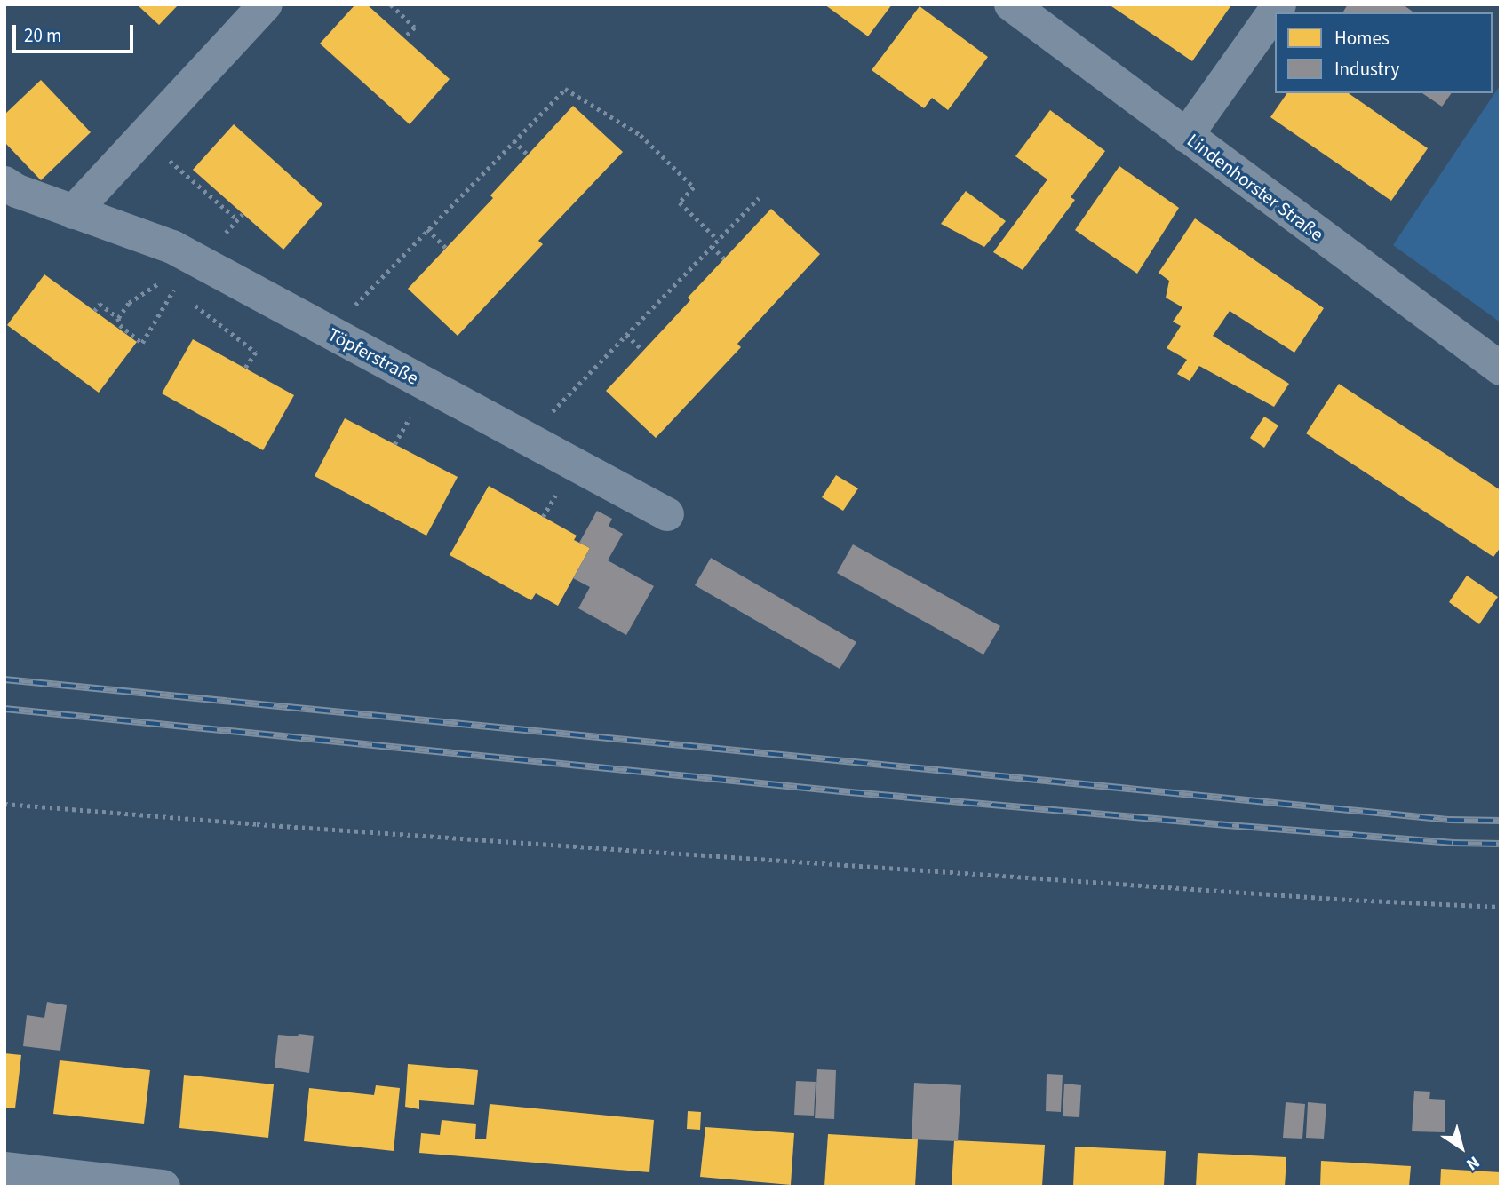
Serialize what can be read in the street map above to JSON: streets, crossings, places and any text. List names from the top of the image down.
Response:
{
  "streets": {
    "street": ["Lindenhorster Straße", "Töpferstraße"]
  },
  "legend": ["Homes", "Industry"],
  "scale_bar": "20 m",
  "north": "bottom right"
}
